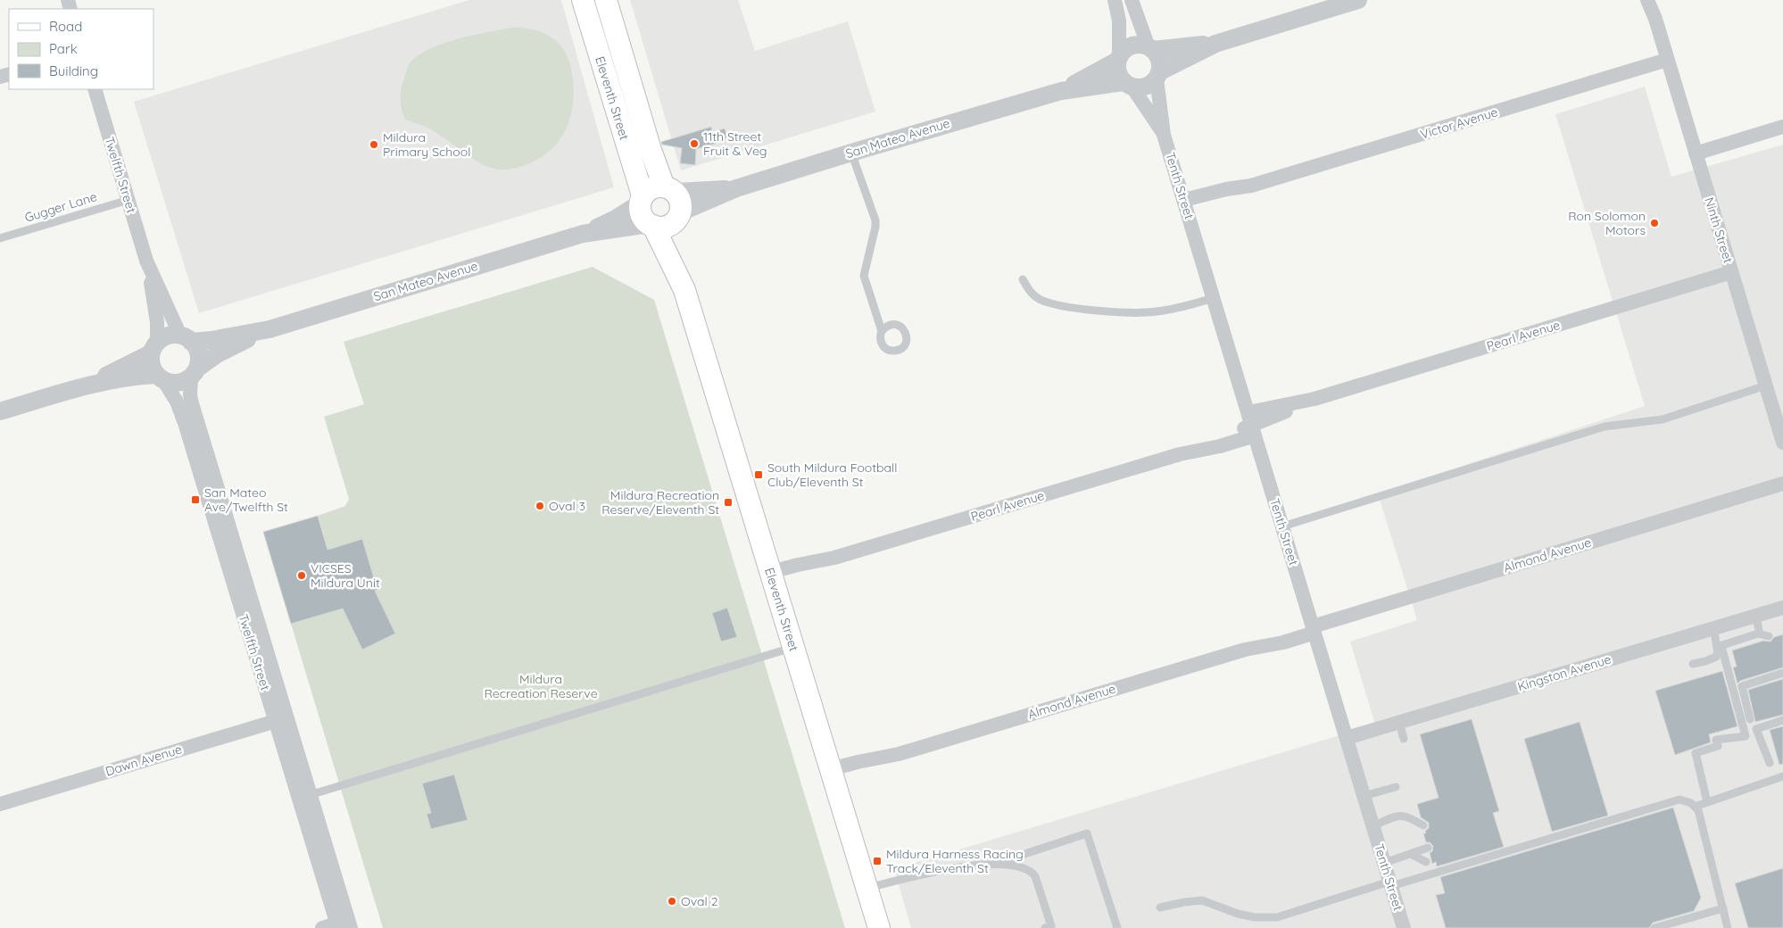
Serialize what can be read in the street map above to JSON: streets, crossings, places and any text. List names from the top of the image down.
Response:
{
  "streets": {
    "main road": ["Eleventh Street"],
    "street": [
      "Victor Avenue",
      "San Mateo Avenue",
      "Twelfth Street",
      "Tenth Street",
      "Ninth Street",
      "Pearl Avenue",
      "Almond Avenue",
      "Kingston Avenue",
      "Dawn Avenue"
    ],
    "lane": ["Gugger Lane"]
  },
  "crossings": [
    ["Eleventh Street", "San Mateo Avenue"],
    ["Eleventh Street", "Pearl Avenue"],
    ["Eleventh Street", "Almond Avenue"],
    ["Victor Avenue", "Tenth Street"],
    ["Victor Avenue", "Ninth Street"],
    ["San Mateo Avenue", "Twelfth Street"],
    ["San Mateo Avenue", "Tenth Street"],
    ["Twelfth Street", "Gugger Lane"],
    ["Twelfth Street", "Dawn Avenue"],
    ["Tenth Street", "Pearl Avenue"],
    ["Tenth Street", "Almond Avenue"],
    ["Tenth Street", "Kingston Avenue"],
    ["Ninth Street", "Pearl Avenue"]
  ],
  "parks": ["Mildura Recreation Reserve"],
  "places": {
    "other": [
      "11th Street Fruit & Veg",
      "Mildura Primary School",
      "Ron Solomon Motors",
      "Oval 3",
      "VICSES Mildura Unit",
      "Oval 2"
    ],
    "transit": [
      "South Mildura Football Club/Eleventh St",
      "San Mateo Ave/Twelfth St",
      "Mildura Recreation Reserve/Eleventh St",
      "Mildura Harness Racing Track/Eleventh St"
    ]
  },
  "legend": ["Road", "Park", "Building"]
}
